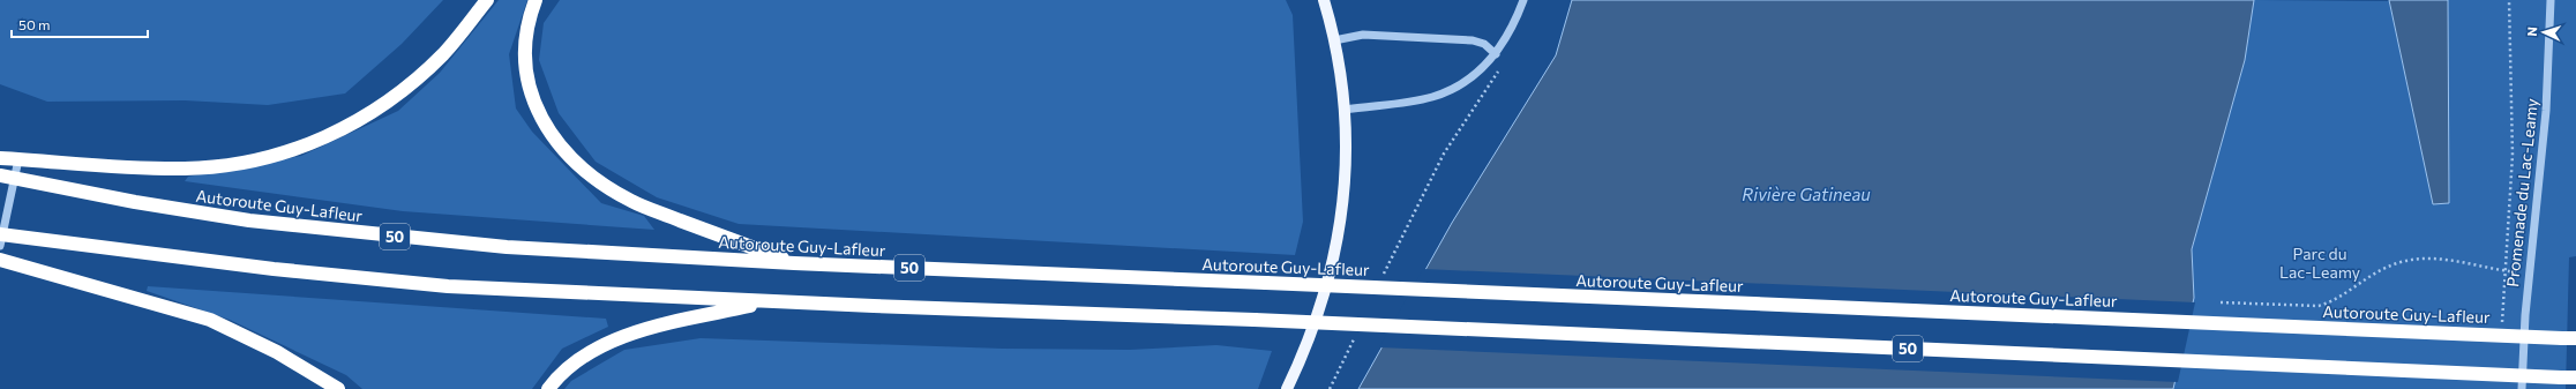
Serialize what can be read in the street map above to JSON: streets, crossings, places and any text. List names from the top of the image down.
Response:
{
  "streets": {
    "highway": ["Autoroute Guy-Lafleur", "50"],
    "street": ["Promenade du Lac-Leamy"]
  },
  "water": ["Rivière Gatineau"],
  "parks": ["Parc du Lac-Leamy"],
  "scale_bar": "50 m",
  "north": "left"
}
